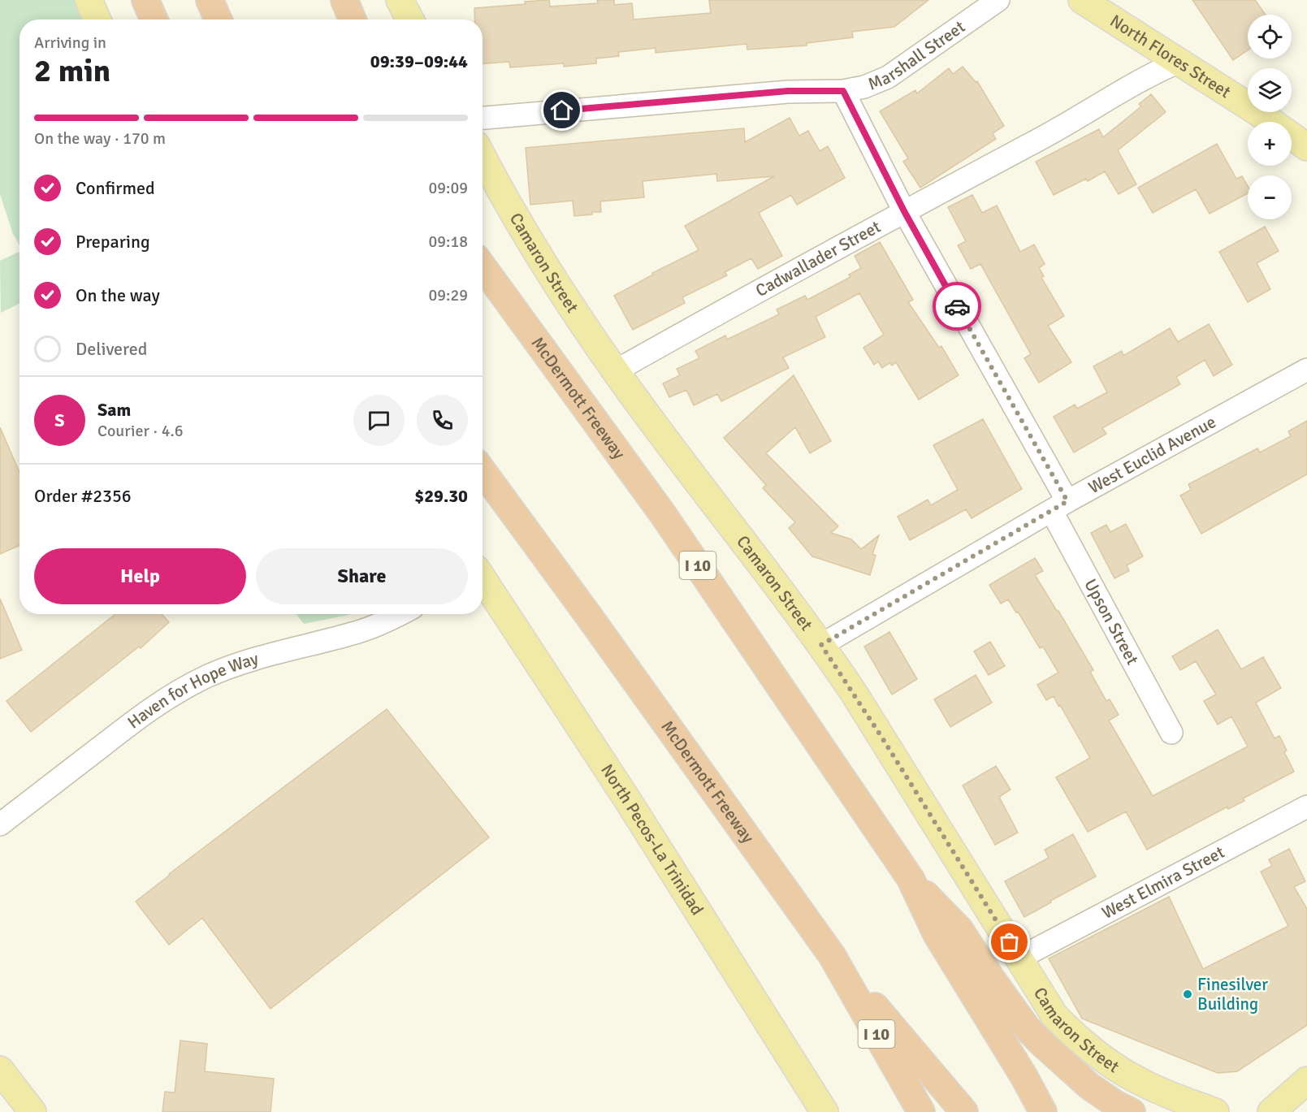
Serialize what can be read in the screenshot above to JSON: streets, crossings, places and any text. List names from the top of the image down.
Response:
{
  "streets": {
    "highway": ["McDermott Freeway", "I 10"],
    "main road": ["North Flores Street", "Camaron Street", "North Pecos-La Trinidad"],
    "street": [
      "Marshall Street",
      "Cadwallader Street",
      "West Euclid Avenue",
      "Upson Street",
      "Haven for Hope Way",
      "West Elmira Street"
    ]
  },
  "crossings": [
    ["Marshall Street", "Upson Street"],
    ["North Flores Street", "Cadwallader Street"],
    ["Cadwallader Street", "Camaron Street"],
    ["Cadwallader Street", "Upson Street"],
    ["Camaron Street", "West Euclid Avenue"],
    ["Camaron Street", "West Elmira Street"],
    ["McDermott Freeway", "I 10"],
    ["West Euclid Avenue", "Upson Street"]
  ],
  "places": ["Finesilver Building"],
  "page": {
    "map_buttons": ["+", "−"],
    "heading": ["2 min", "Arriving in", "09:39–09:44"],
    "panel": [
      "Sam",
      "Courier · 4.6",
      "Order #2356",
      "$29.30"
    ],
    "bar": "On the way · 170 m",
    "list": [
      ["Confirmed", "09:09"],
      ["Preparing", "09:18"],
      ["On the way", "09:29"],
      "Delivered"
    ],
    "round": "S",
    "buttons": ["Help", "Share"]
  }
}
